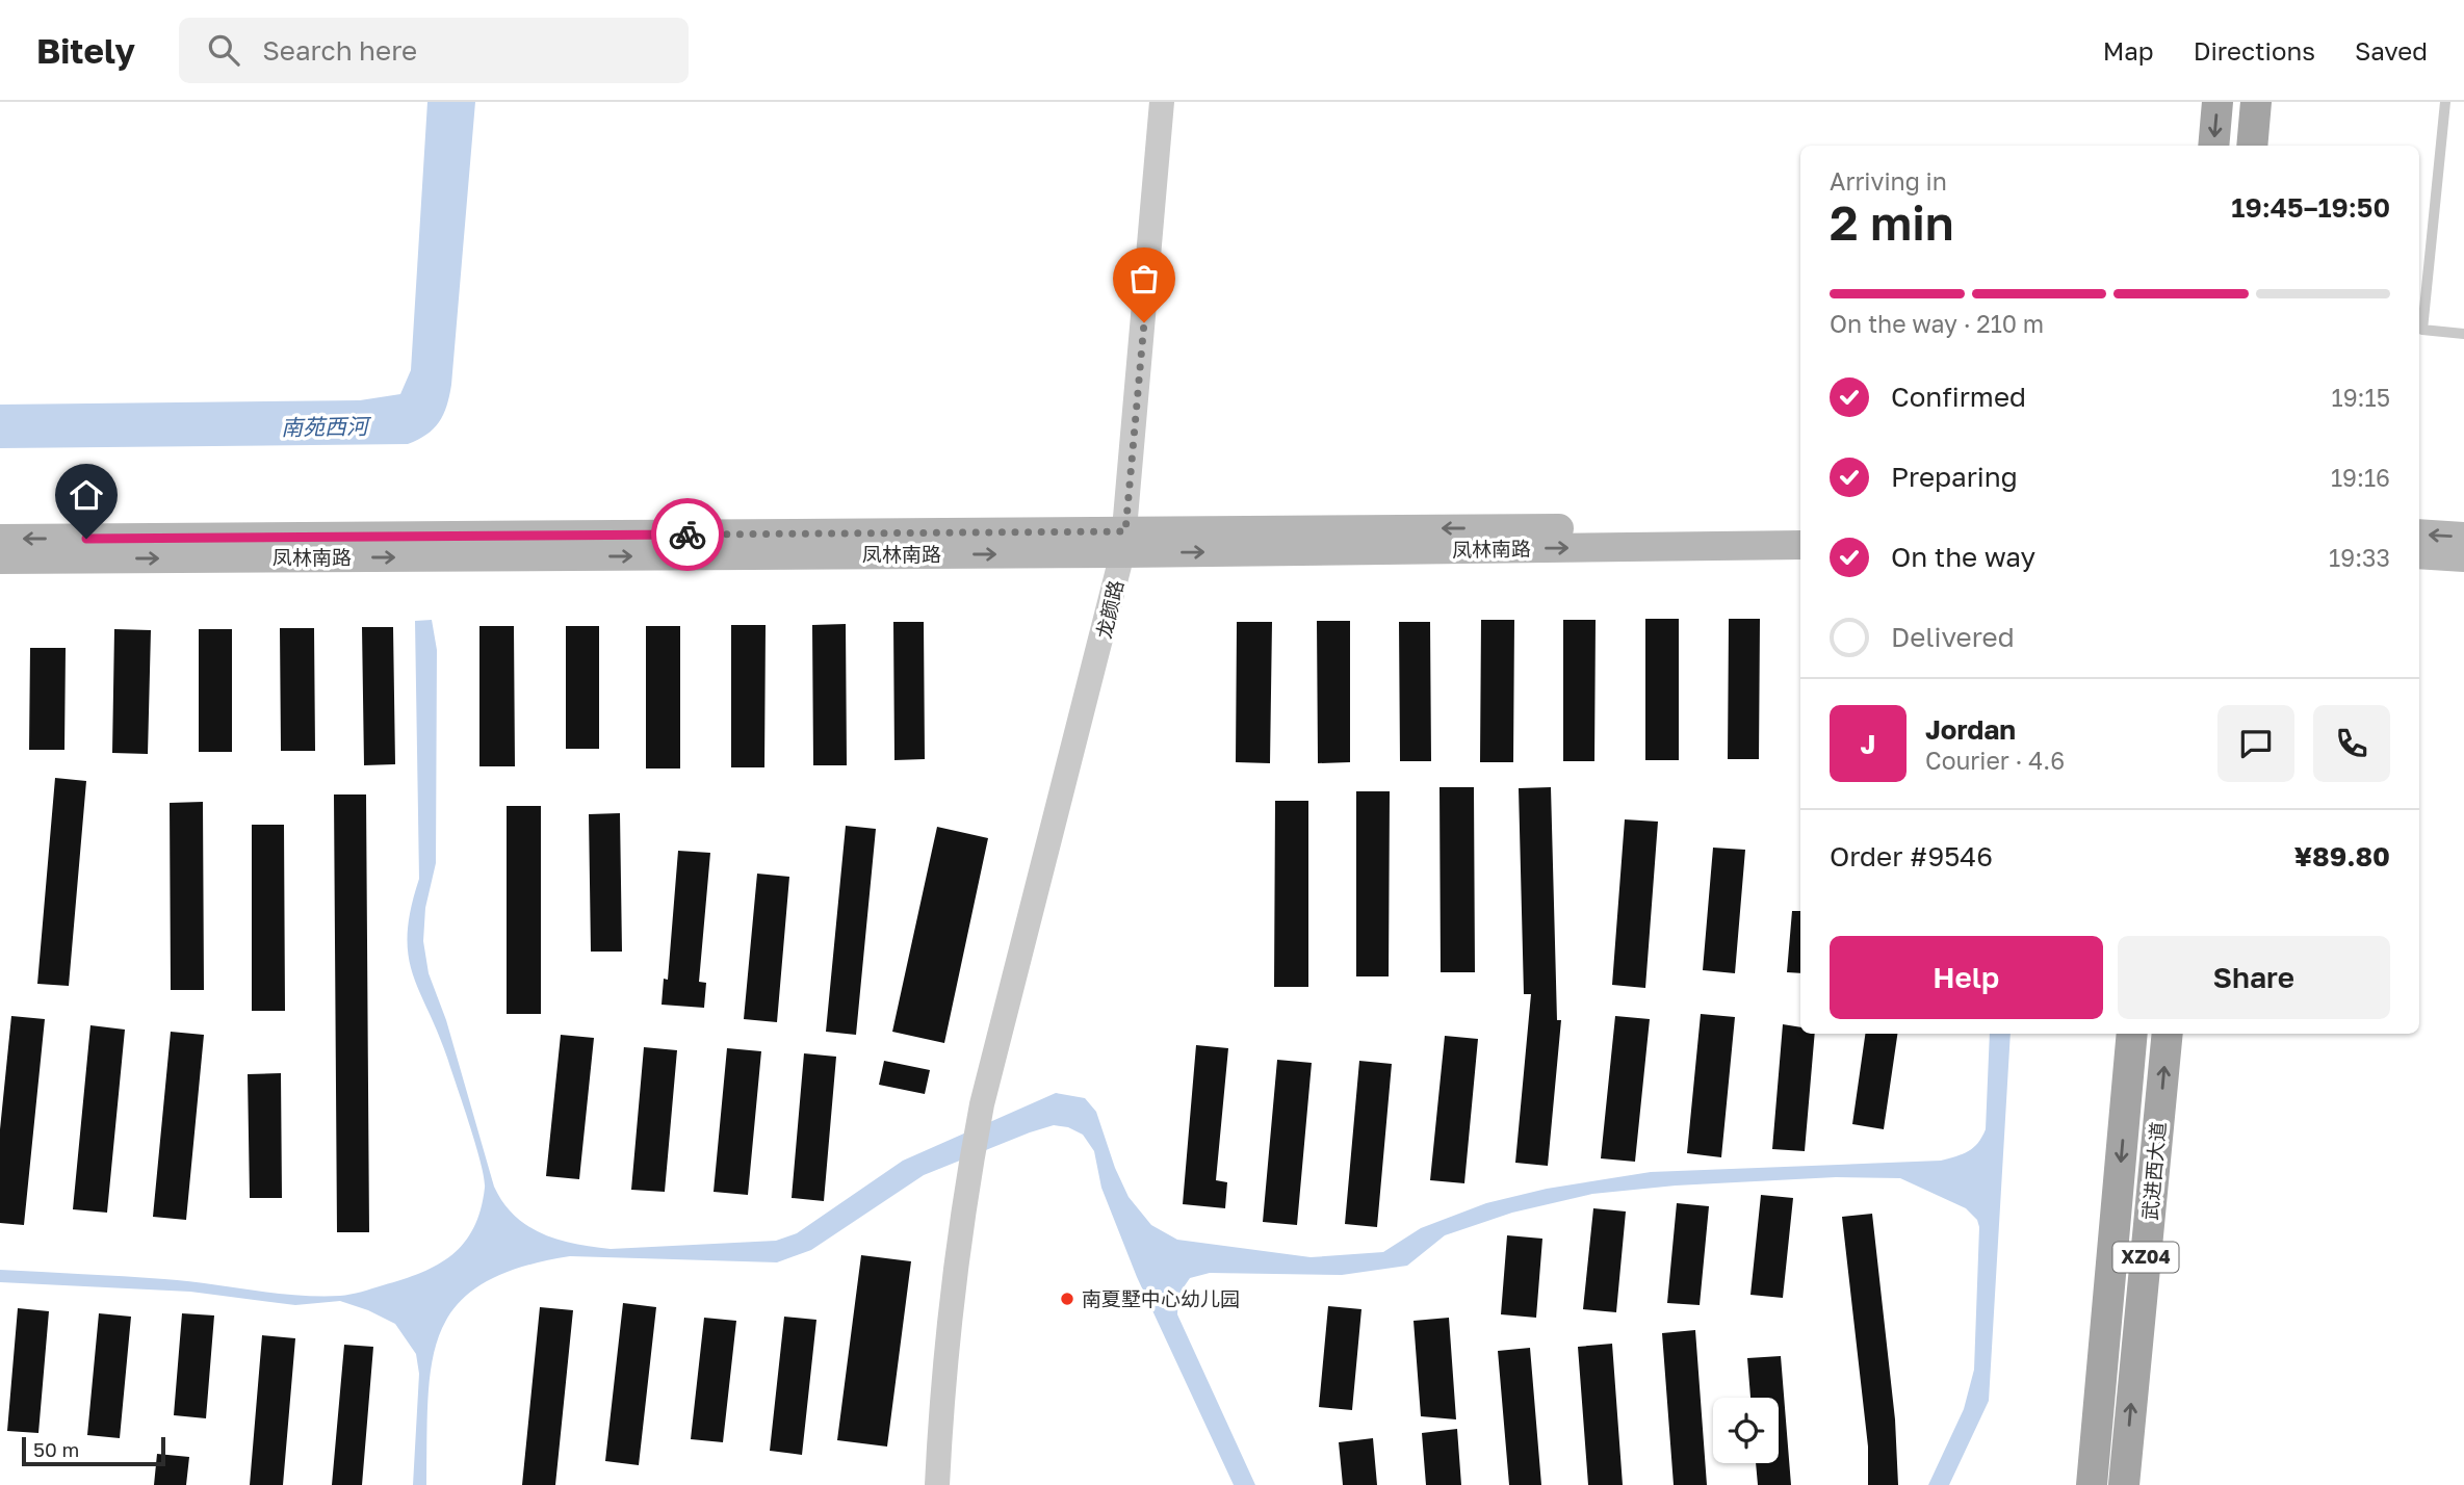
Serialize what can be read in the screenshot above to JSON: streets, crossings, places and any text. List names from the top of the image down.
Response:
{
  "streets": {
    "main road": ["凤林南路", "武进西大道", "XZ04"],
    "street": ["龙颜路"]
  },
  "crossings": [
    ["凤林南路", "龙颜路"]
  ],
  "water": ["南苑西河"],
  "places": ["南夏墅中心幼儿园"],
  "scale_bar": "50 m",
  "page": {
    "header": "Bitely",
    "search": "Search here",
    "nav": ["Map", "Directions", "Saved"],
    "heading": ["2 min", "Arriving in", "19:45–19:50"],
    "panel": [
      "Jordan",
      "Courier · 4.6",
      "Order #9546",
      "¥89.80"
    ],
    "bar": "On the way · 210 m",
    "list": [
      ["Confirmed", "19:15"],
      ["Preparing", "19:16"],
      ["On the way", "19:33"],
      "Delivered"
    ],
    "round": "J",
    "buttons": ["Help", "Share"],
    "scale": "50 m"
  }
}
